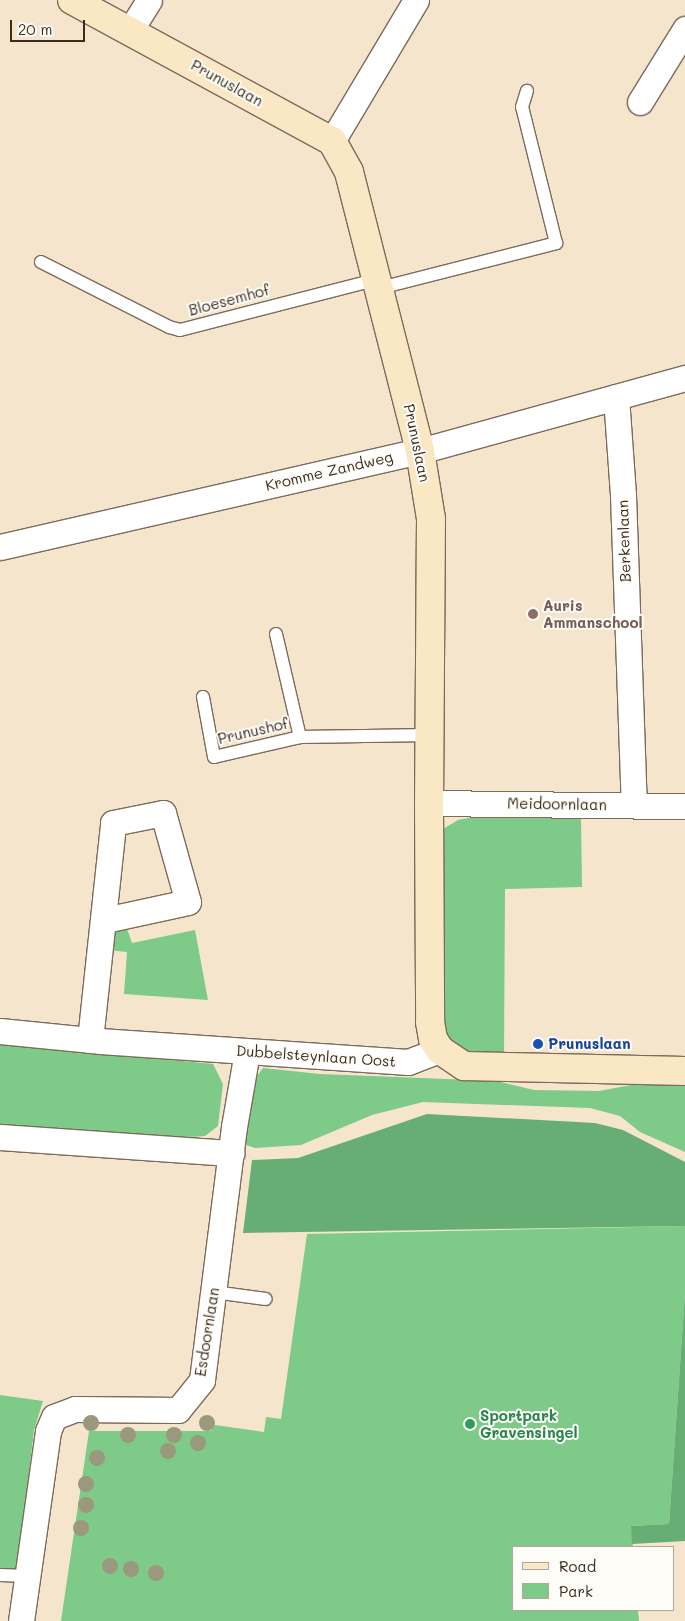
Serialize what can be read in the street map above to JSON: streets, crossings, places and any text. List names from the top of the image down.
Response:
{
  "streets": {
    "street": [
      "Prunuslaan",
      "Kromme Zandweg",
      "Berkenlaan",
      "Meidoornlaan",
      "Dubbelsteynlaan Oost",
      "Esdoornlaan"
    ],
    "lane": ["Bloesemhof", "Prunushof"]
  },
  "crossings": [
    ["Prunuslaan", "Bloesemhof"],
    ["Prunuslaan", "Kromme Zandweg"],
    ["Prunuslaan", "Prunushof"],
    ["Prunuslaan", "Meidoornlaan"],
    ["Prunuslaan", "Dubbelsteynlaan Oost"],
    ["Kromme Zandweg", "Berkenlaan"],
    ["Berkenlaan", "Meidoornlaan"],
    ["Dubbelsteynlaan Oost", "Esdoornlaan"]
  ],
  "places": ["Auris Ammanschool", "Prunuslaan", "Sportpark Gravensingel"],
  "legend": ["Road", "Park"],
  "scale_bar": "20 m"
}
